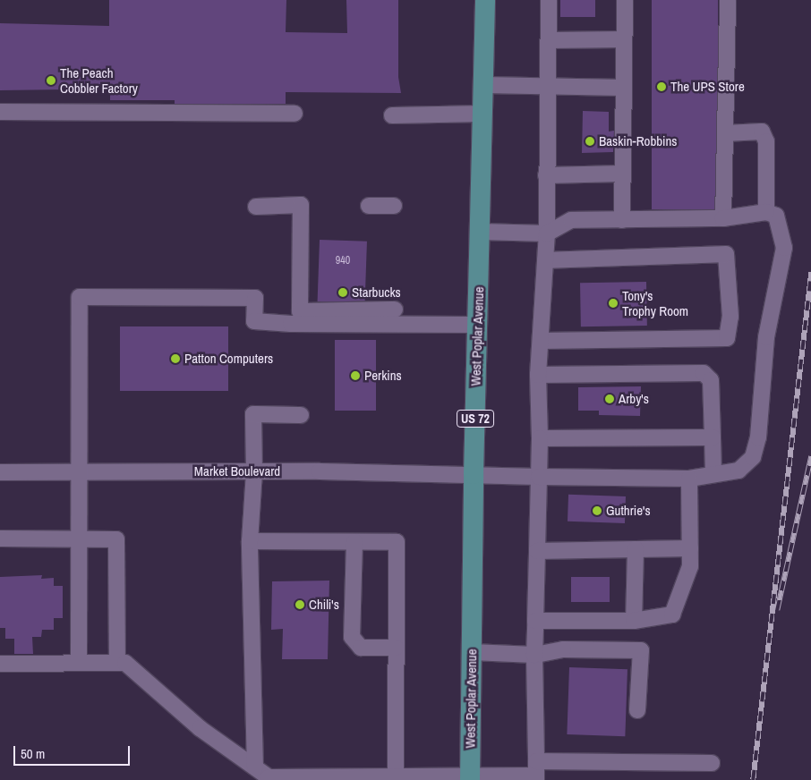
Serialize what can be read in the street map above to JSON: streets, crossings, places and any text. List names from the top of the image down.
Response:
{
  "streets": {
    "main road": ["West Poplar Avenue", "US 72"],
    "street": ["Market Boulevard"]
  },
  "crossings": [
    ["West Poplar Avenue", "Market Boulevard"]
  ],
  "places": [
    "The Peach Cobbler Factory",
    "The UPS Store",
    "Baskin-Robbins",
    "Starbucks",
    "Tony's Trophy Room",
    "Patton Computers",
    "Perkins",
    "Arby's",
    "Guthrie's",
    "Chili's"
  ],
  "house_numbers": ["940"],
  "scale_bar": "50 m"
}
